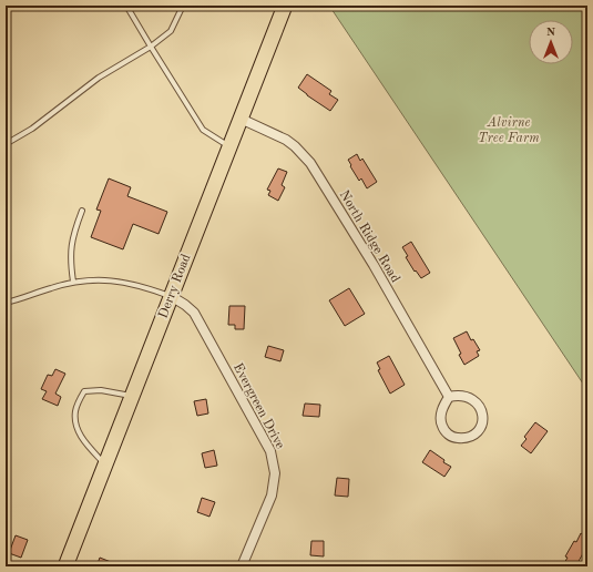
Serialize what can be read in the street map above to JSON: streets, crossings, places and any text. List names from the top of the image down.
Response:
{
  "streets": {
    "main road": ["Derry Road"],
    "street": ["North Ridge Road", "Evergreen Drive"]
  },
  "crossings": [
    ["North Ridge Road", "Derry Road"],
    ["Derry Road", "Evergreen Drive"]
  ],
  "parks": ["Alvirne Tree Farm"],
  "north": "top"
}
